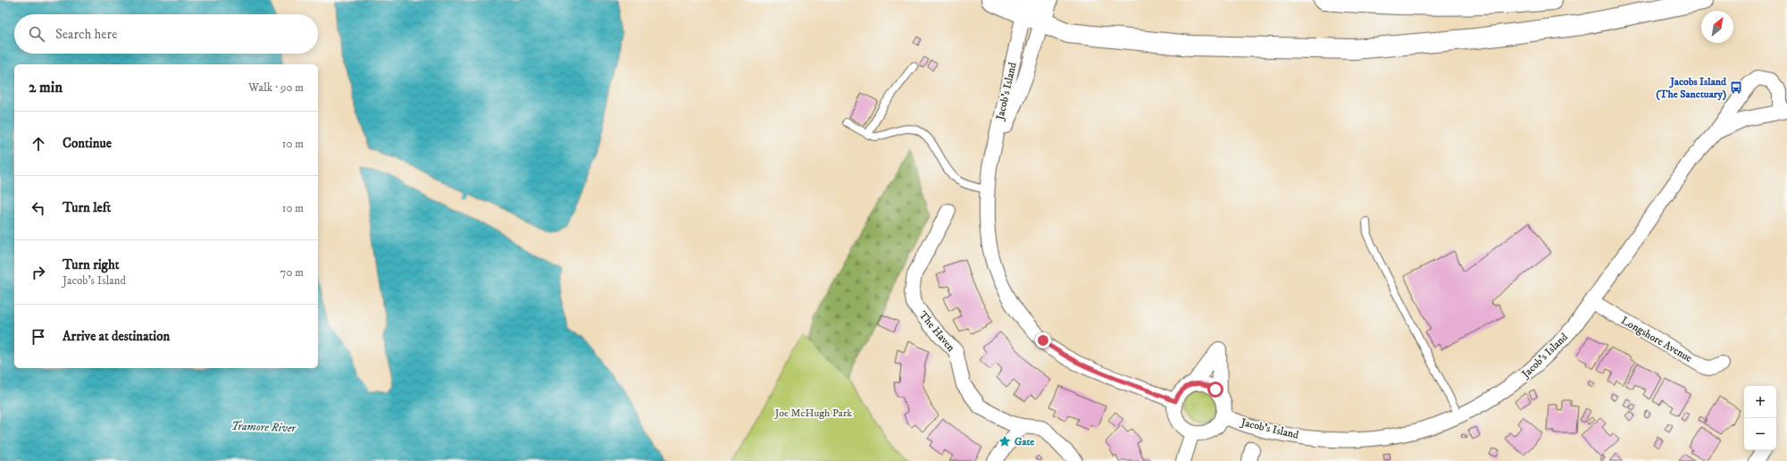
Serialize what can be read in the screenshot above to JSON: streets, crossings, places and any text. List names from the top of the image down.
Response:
{
  "streets": {
    "street": ["Jacob's Island", "The Haven", "Longshore Avenue"]
  },
  "crossings": [
    ["Jacob's Island", "Longshore Avenue"]
  ],
  "water": ["Tramore River"],
  "parks": ["Joe McHugh Park"],
  "places": {
    "bus stop": ["Jacobs Island (The Sanctuary)"],
    "place": ["Gate"]
  },
  "north": "top right",
  "page": {
    "search": "Search here",
    "heading": ["2 min", "Walk · 90 m"],
    "list": [
      ["Continue", "10 m"],
      ["Turn left", "10 m"],
      ["Turn right", "Jacob's Island", "70 m"],
      "Arrive at destination"
    ],
    "map_buttons": ["+", "−"]
  }
}
